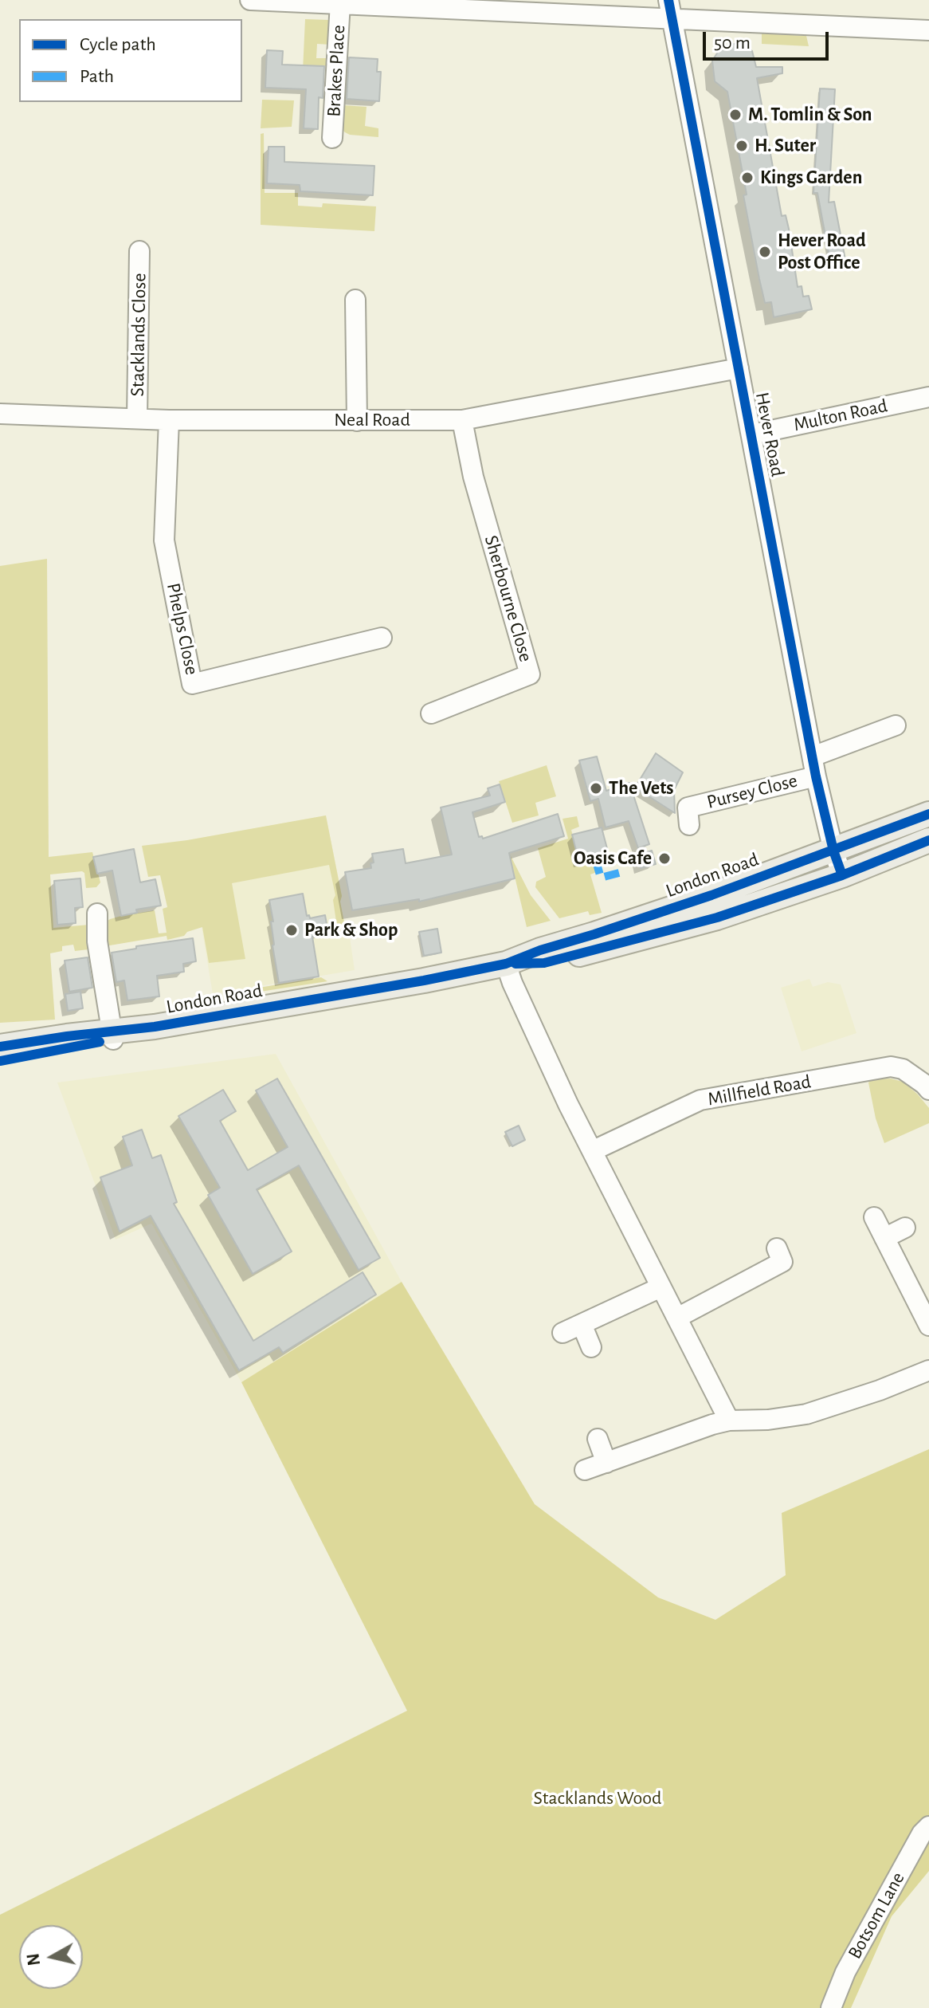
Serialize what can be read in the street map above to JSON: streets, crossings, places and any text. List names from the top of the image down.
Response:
{
  "streets": {
    "main road": ["London Road"],
    "street": [
      "Brakes Place",
      "Stacklands Close",
      "Multon Road",
      "Neal Road",
      "Hever Road",
      "Sherbourne Close",
      "Phelps Close",
      "Pursey Close",
      "Millfield Road",
      "Botsom Lane"
    ]
  },
  "crossings": [
    ["Stacklands Close", "Neal Road"],
    ["Multon Road", "Hever Road"],
    ["Neal Road", "Hever Road"],
    ["Neal Road", "Sherbourne Close"],
    ["Neal Road", "Phelps Close"],
    ["Hever Road", "Pursey Close"],
    ["Hever Road", "London Road"]
  ],
  "parks": ["Stacklands Wood"],
  "places": [
    "M. Tomlin & Son",
    "H. Suter",
    "Kings Garden",
    "Hever Road Post Office",
    "The Vets",
    "Oasis Cafe",
    "Park & Shop"
  ],
  "legend": ["Cycle path", "Path"],
  "scale_bar": "50 m",
  "north": "left"
}
